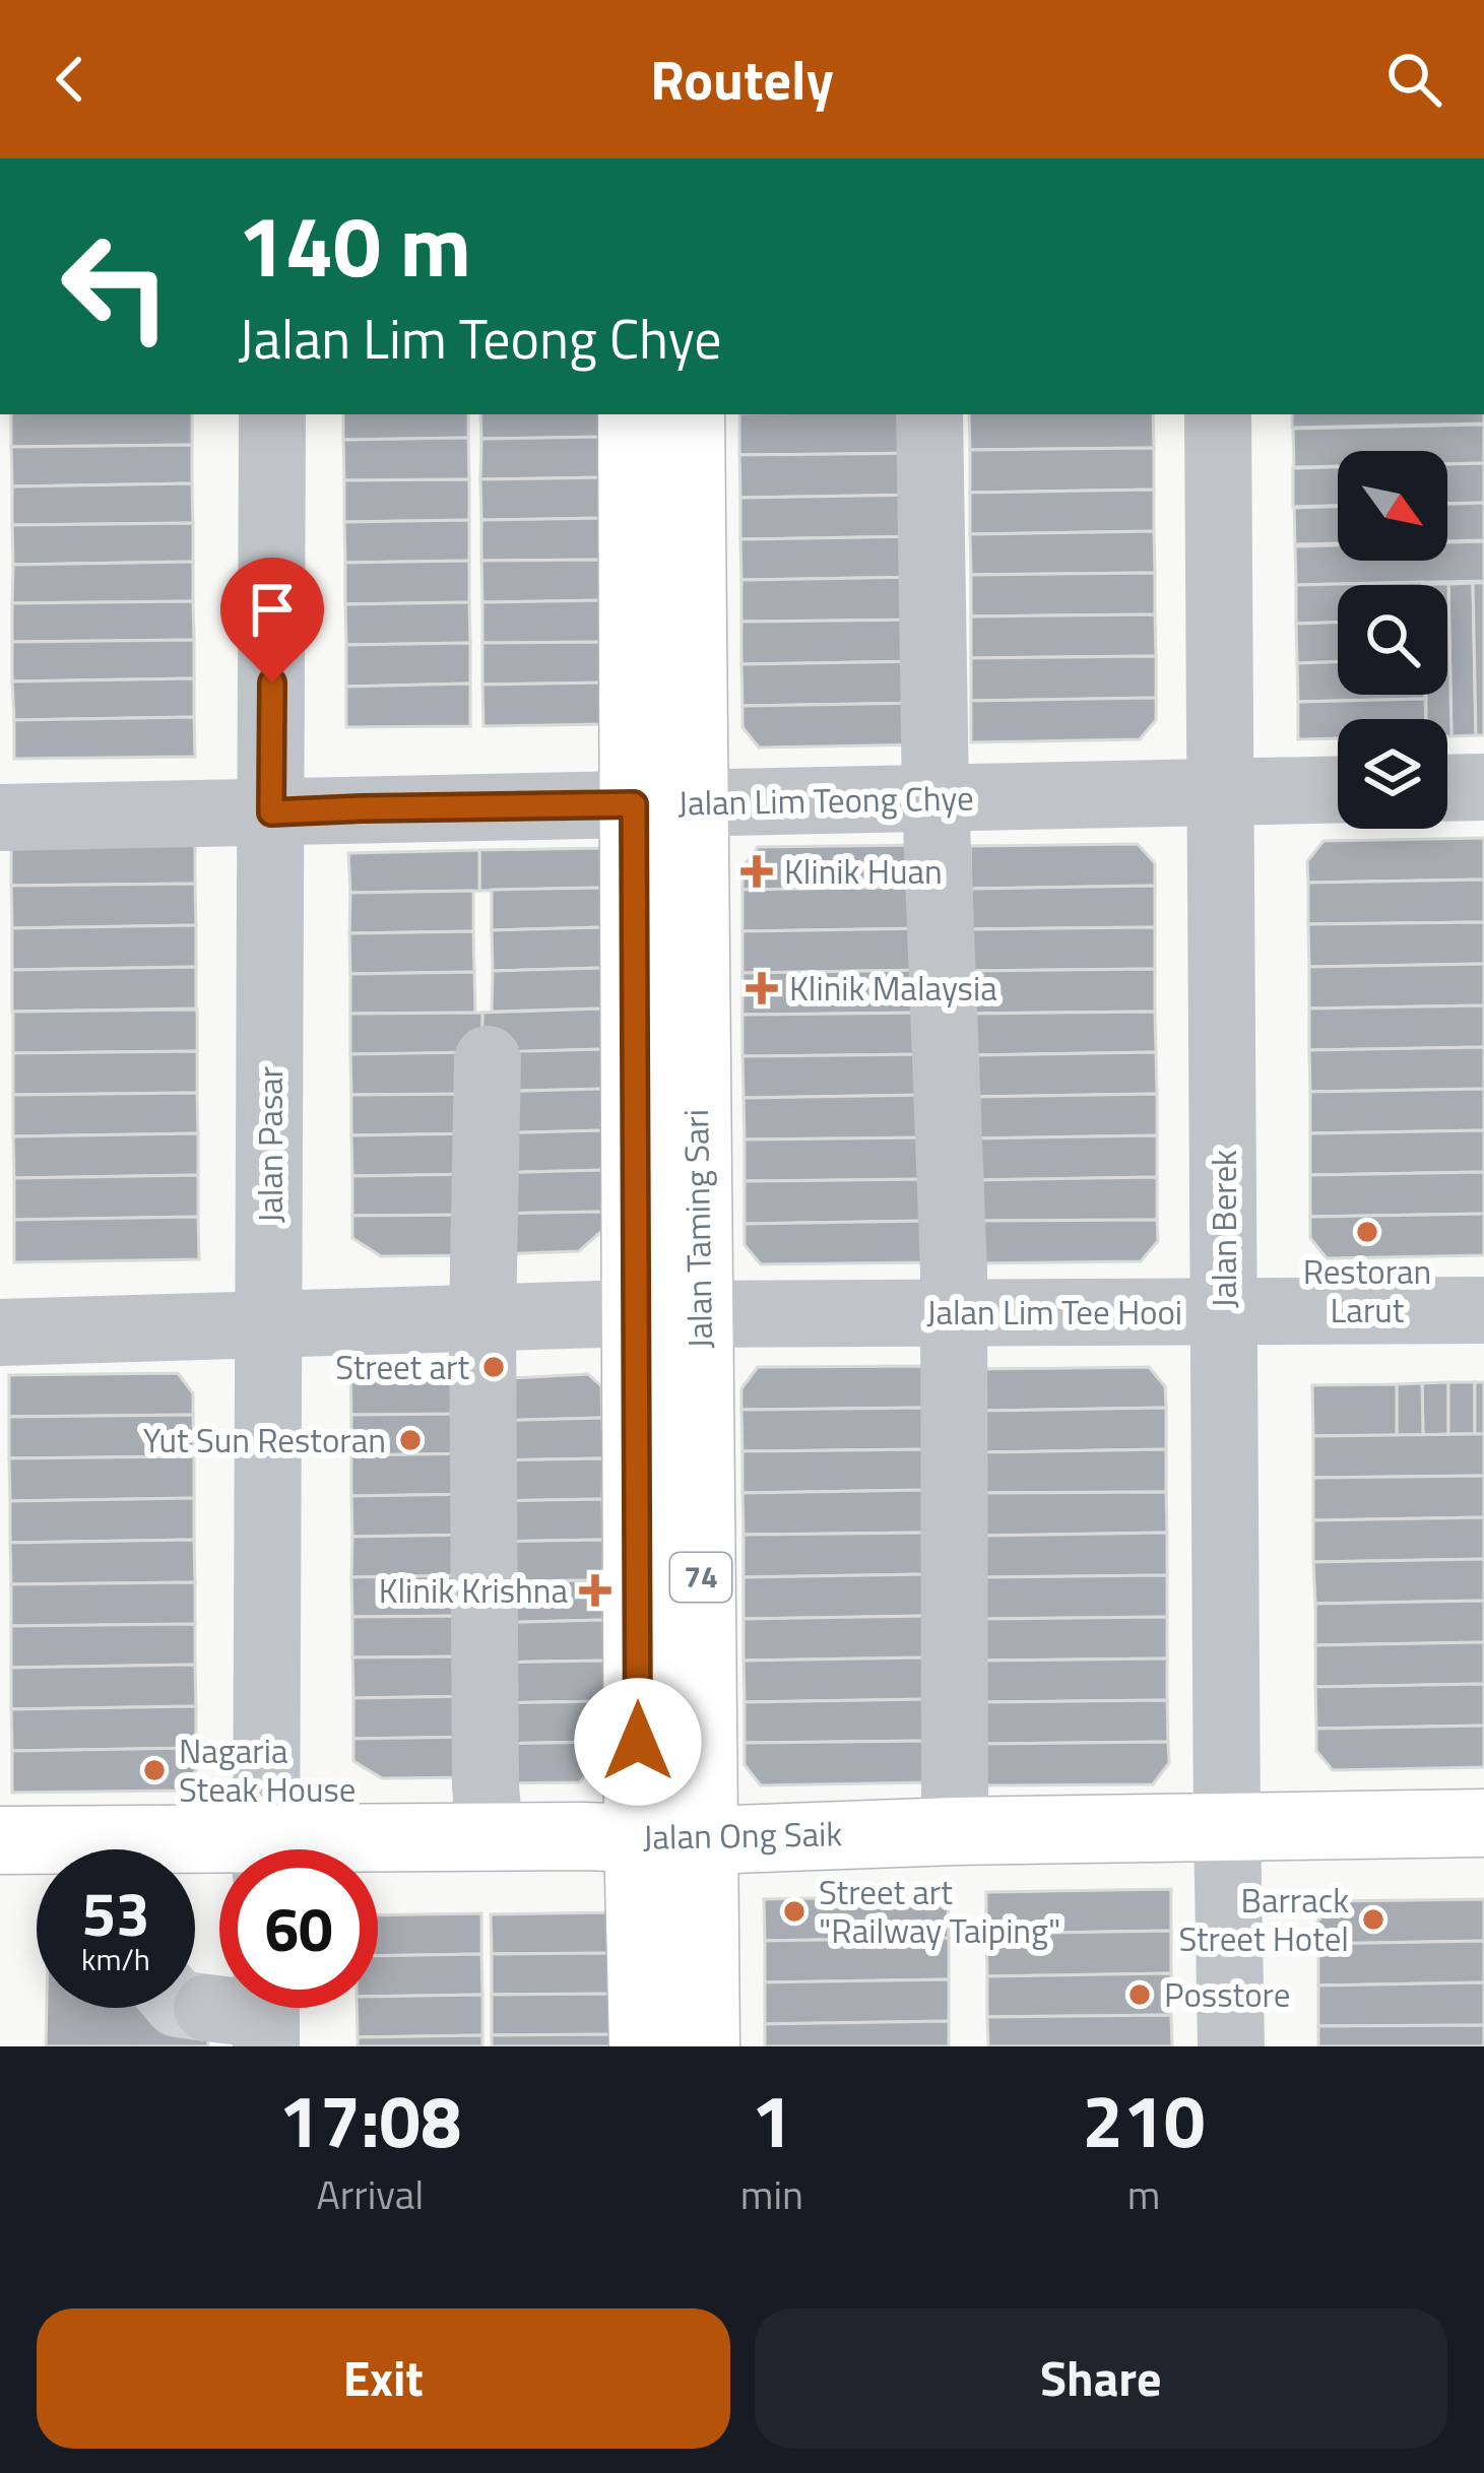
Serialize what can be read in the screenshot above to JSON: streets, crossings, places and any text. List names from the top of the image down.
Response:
{
  "streets": {
    "main road": ["Jalan Taming Sari", "74", "Jalan Ong Saik"],
    "street": [
      "Jalan Lim Teong Chye",
      "Jalan Pasar",
      "Jalan Berek",
      "Jalan Lim Tee Hooi"
    ]
  },
  "crossings": [
    ["Jalan Lim Teong Chye", "Jalan Pasar"],
    ["Jalan Lim Teong Chye", "Jalan Taming Sari"],
    ["Jalan Lim Teong Chye", "Jalan Berek"],
    ["Jalan Pasar", "Jalan Lim Tee Hooi"],
    ["Jalan Taming Sari", "Jalan Lim Tee Hooi"],
    ["Jalan Taming Sari", "Jalan Ong Saik"],
    ["Jalan Berek", "Jalan Lim Tee Hooi"],
    ["Jalan Berek", "Jalan Ong Saik"]
  ],
  "places": {
    "health": ["Klinik Huan", "Klinik Malaysia", "Klinik Krishna"],
    "other": [
      "Restoran Larut",
      "Street art",
      "Yut Sun Restoran",
      "Nagaria Steak House",
      "Street art \"Railway Taiping\"",
      "Barrack Street Hotel",
      "Posstore"
    ]
  },
  "north": "bottom right",
  "page": {
    "header": "Routely",
    "turn": ["140 m", "Jalan Lim Teong Chye"],
    "speed": "53 km/h",
    "limit": "60",
    "eta": [
      "17:08",
      "Arrival",
      "1",
      "min",
      "210",
      "m"
    ],
    "buttons": ["Exit", "Share"]
  }
}
